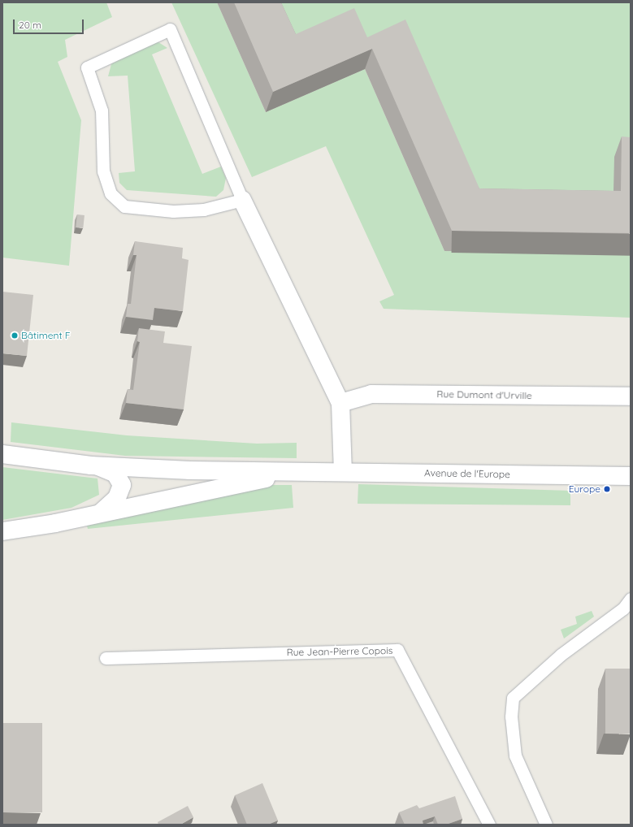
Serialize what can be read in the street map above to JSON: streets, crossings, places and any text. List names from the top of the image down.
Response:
{
  "streets": {
    "street": ["Rue Dumont d'Urville", "Avenue de l'Europe"],
    "lane": ["Rue Jean-Pierre Copois"]
  },
  "places": ["Bâtiment F", "Europe"],
  "scale_bar": "20 m"
}
